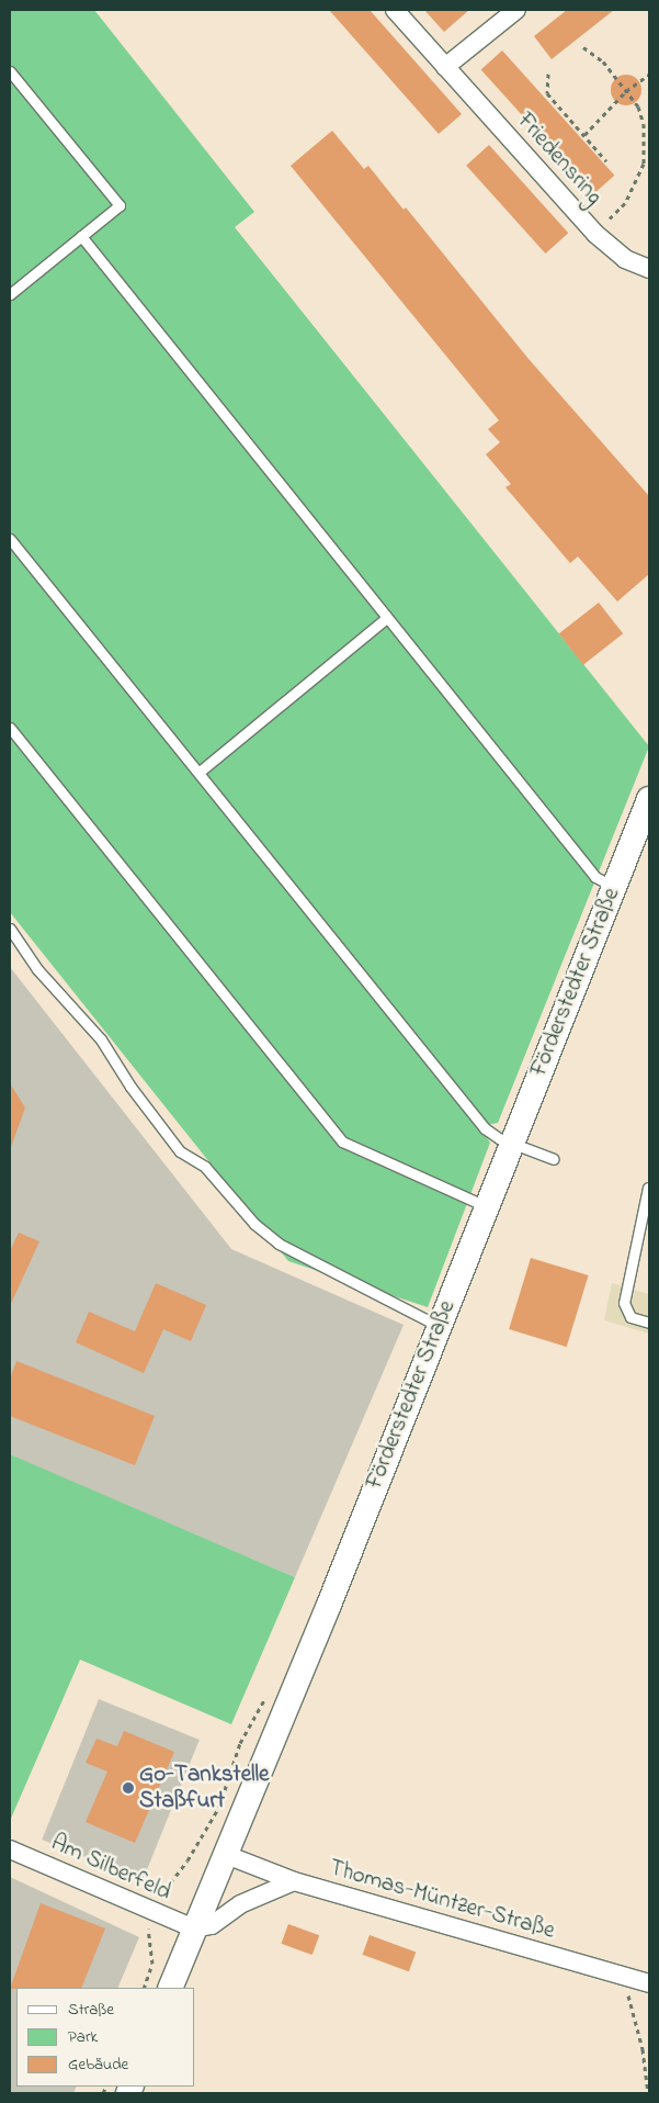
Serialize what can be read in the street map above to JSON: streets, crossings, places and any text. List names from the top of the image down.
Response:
{
  "streets": {
    "main road": ["Förderstedter Straße"],
    "street": ["Friedensring", "Am Silberfeld", "Thomas-Müntzer-Straße"]
  },
  "crossings": [
    ["Förderstedter Straße", "Am Silberfeld"],
    ["Förderstedter Straße", "Thomas-Müntzer-Straße"]
  ],
  "places": ["Go-Tankstelle Staßfurt"],
  "legend": ["Straße", "Park", "Gebäude"]
}
